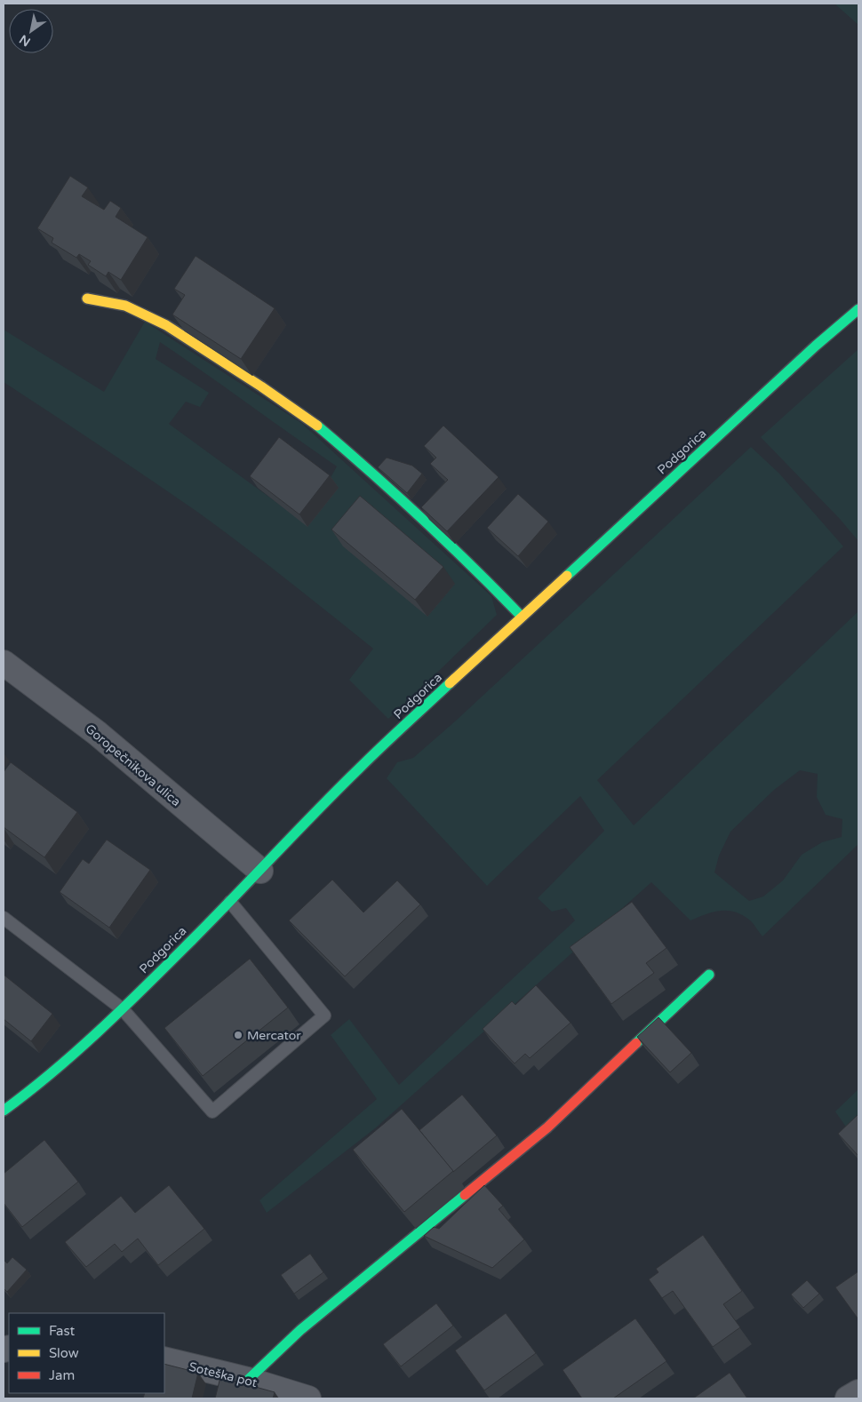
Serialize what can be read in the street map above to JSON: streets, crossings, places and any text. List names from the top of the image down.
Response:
{
  "streets": {
    "main road": ["Podgorica"],
    "street": ["Goropečnikova ulica", "Soteška pot"]
  },
  "crossings": [
    ["Podgorica", "Goropečnikova ulica"]
  ],
  "places": ["Mercator"],
  "legend": ["Fast", "Slow", "Jam"],
  "north": "bottom left"
}
